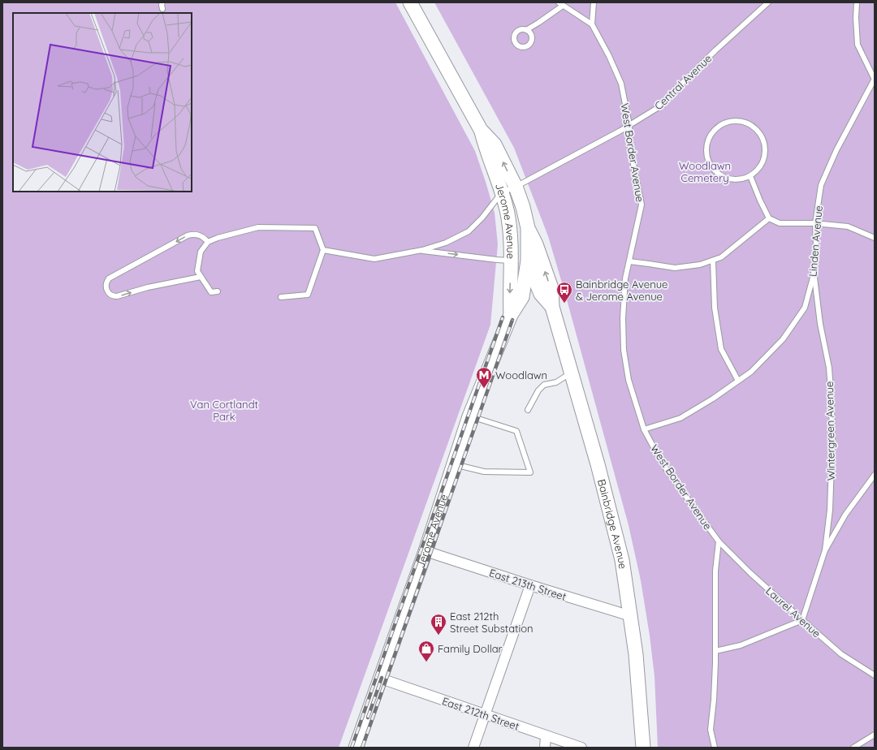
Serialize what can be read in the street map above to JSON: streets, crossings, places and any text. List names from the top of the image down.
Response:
{
  "streets": {
    "main road": ["Jerome Avenue", "Bainbridge Avenue"],
    "street": ["East 213th Street", "East 212th Street"],
    "lane": [
      "Central Avenue",
      "West Border Avenue",
      "Linden Avenue",
      "Wintergreen Avenue",
      "Laurel Avenue"
    ]
  },
  "crossings": [
    ["Central Avenue", "West Border Avenue"],
    ["Central Avenue", "Jerome Avenue"],
    ["West Border Avenue", "Linden Avenue"],
    ["West Border Avenue", "Laurel Avenue"],
    ["Jerome Avenue", "Bainbridge Avenue"],
    ["Jerome Avenue", "East 213th Street"],
    ["Jerome Avenue", "East 212th Street"],
    ["Linden Avenue", "Wintergreen Avenue"],
    ["Bainbridge Avenue", "East 213th Street"]
  ],
  "parks": ["Woodlawn Cemetery", "Van Cortlandt Park"],
  "places": {
    "bus stop": ["Bainbridge Avenue & Jerome Avenue"],
    "metro station": ["Woodlawn"],
    "building": ["East 212th Street Substation"],
    "shop": ["Family Dollar"]
  }
}
